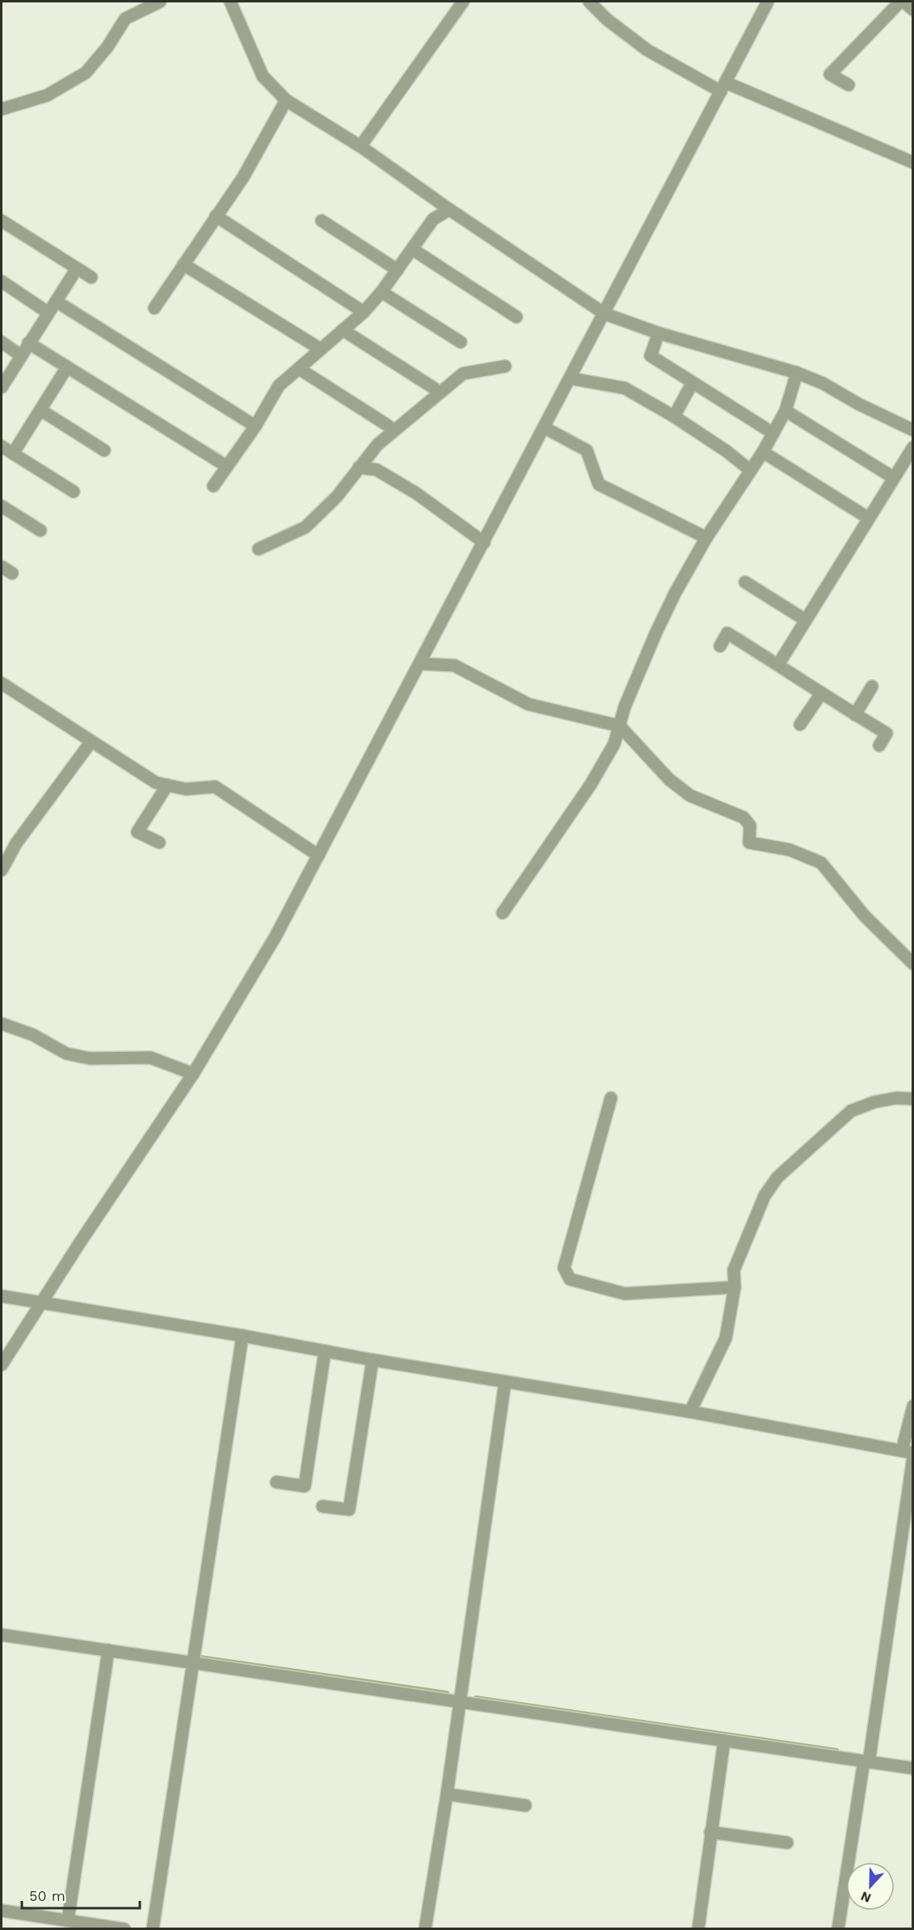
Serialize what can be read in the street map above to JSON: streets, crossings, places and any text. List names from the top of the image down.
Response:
{
  "scale_bar": "50 m",
  "north": "bottom"
}
